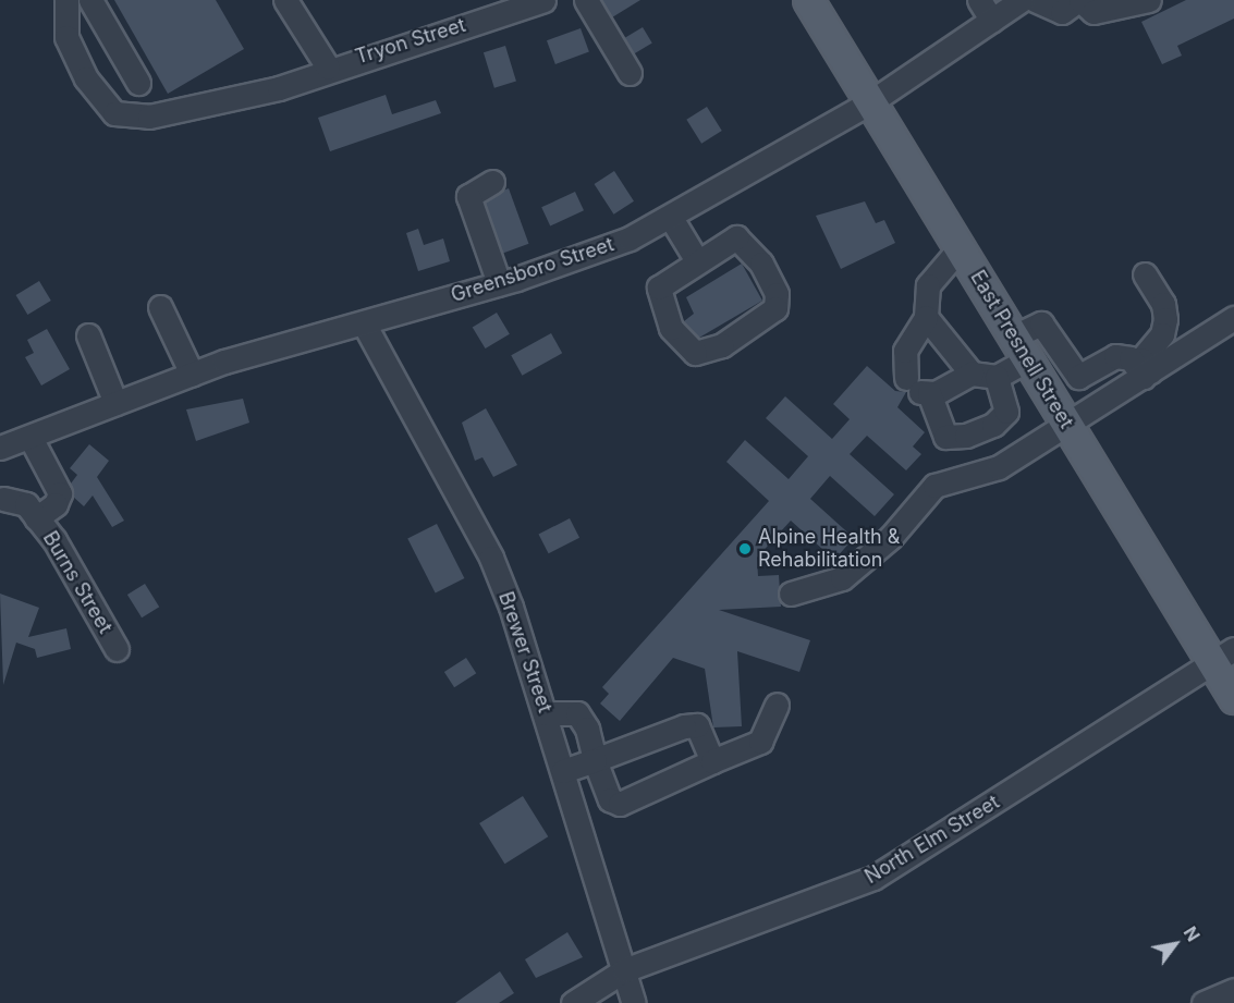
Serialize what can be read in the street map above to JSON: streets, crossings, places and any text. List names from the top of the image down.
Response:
{
  "streets": {
    "main road": ["East Presnell Street"],
    "street": [
      "Tryon Street",
      "Greensboro Street",
      "Burns Street",
      "Brewer Street",
      "North Elm Street"
    ]
  },
  "crossings": [
    ["Greensboro Street", "East Presnell Street"],
    ["Greensboro Street", "Brewer Street"],
    ["East Presnell Street", "North Elm Street"],
    ["Brewer Street", "North Elm Street"]
  ],
  "places": ["Alpine Health & Rehabilitation"],
  "north": "top right"
}
